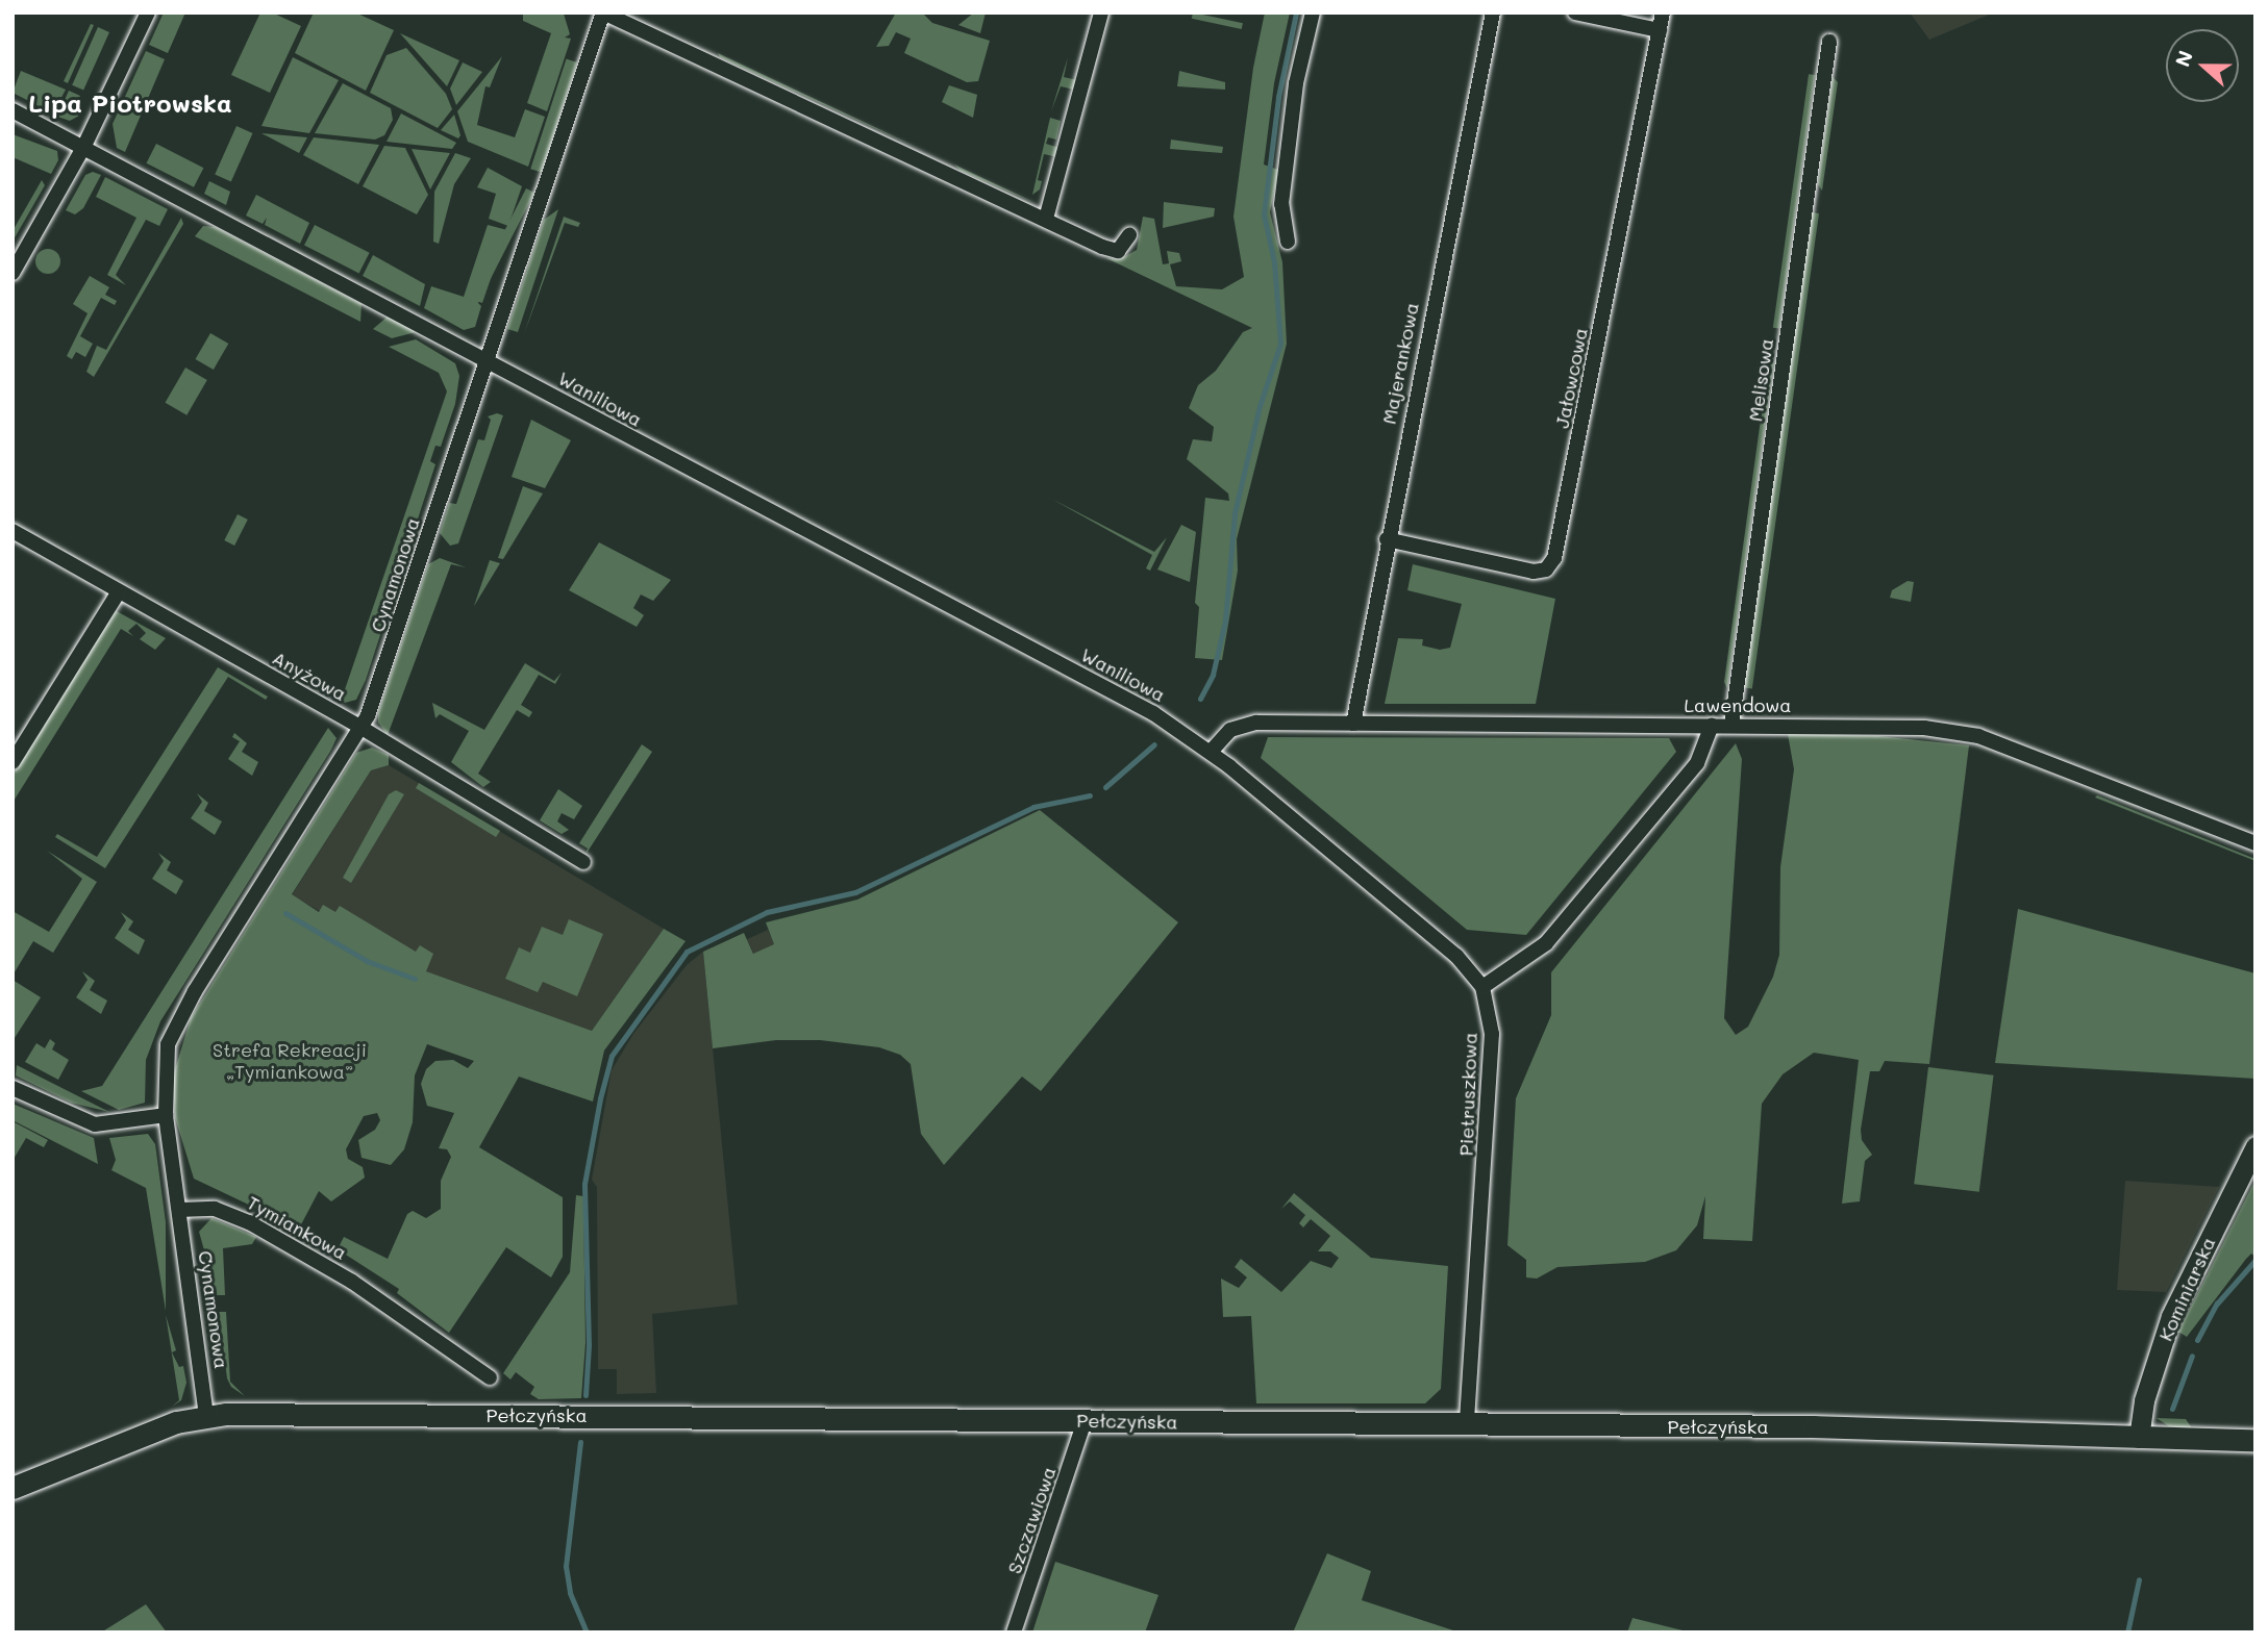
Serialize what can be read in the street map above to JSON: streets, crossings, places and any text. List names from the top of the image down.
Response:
{
  "streets": {
    "main road": ["Pełczyńska"],
    "street": [
      "Majerankowa",
      "Jałowcowa",
      "Melisowa",
      "Waniliowa",
      "Cynamonowa",
      "Anyżowa",
      "Lawendowa",
      "Pietruszkowa",
      "Tymiankowa",
      "Kominiarska",
      "Szczawiowa"
    ]
  },
  "crossings": [
    ["Majerankowa", "Jałowcowa"],
    ["Majerankowa", "Lawendowa"],
    ["Melisowa", "Lawendowa"],
    ["Waniliowa", "Cynamonowa"],
    ["Waniliowa", "Lawendowa"],
    ["Waniliowa", "Pietruszkowa"],
    ["Cynamonowa", "Anyżowa"],
    ["Cynamonowa", "Tymiankowa"],
    ["Cynamonowa", "Pełczyńska"],
    ["Pietruszkowa", "Pełczyńska"],
    ["Kominiarska", "Pełczyńska"],
    ["Pełczyńska", "Szczawiowa"]
  ],
  "districts": ["Lipa Piotrowska"],
  "parks": ["Strefa Rekreacji „Tymiankowa”"],
  "north": "left"
}
